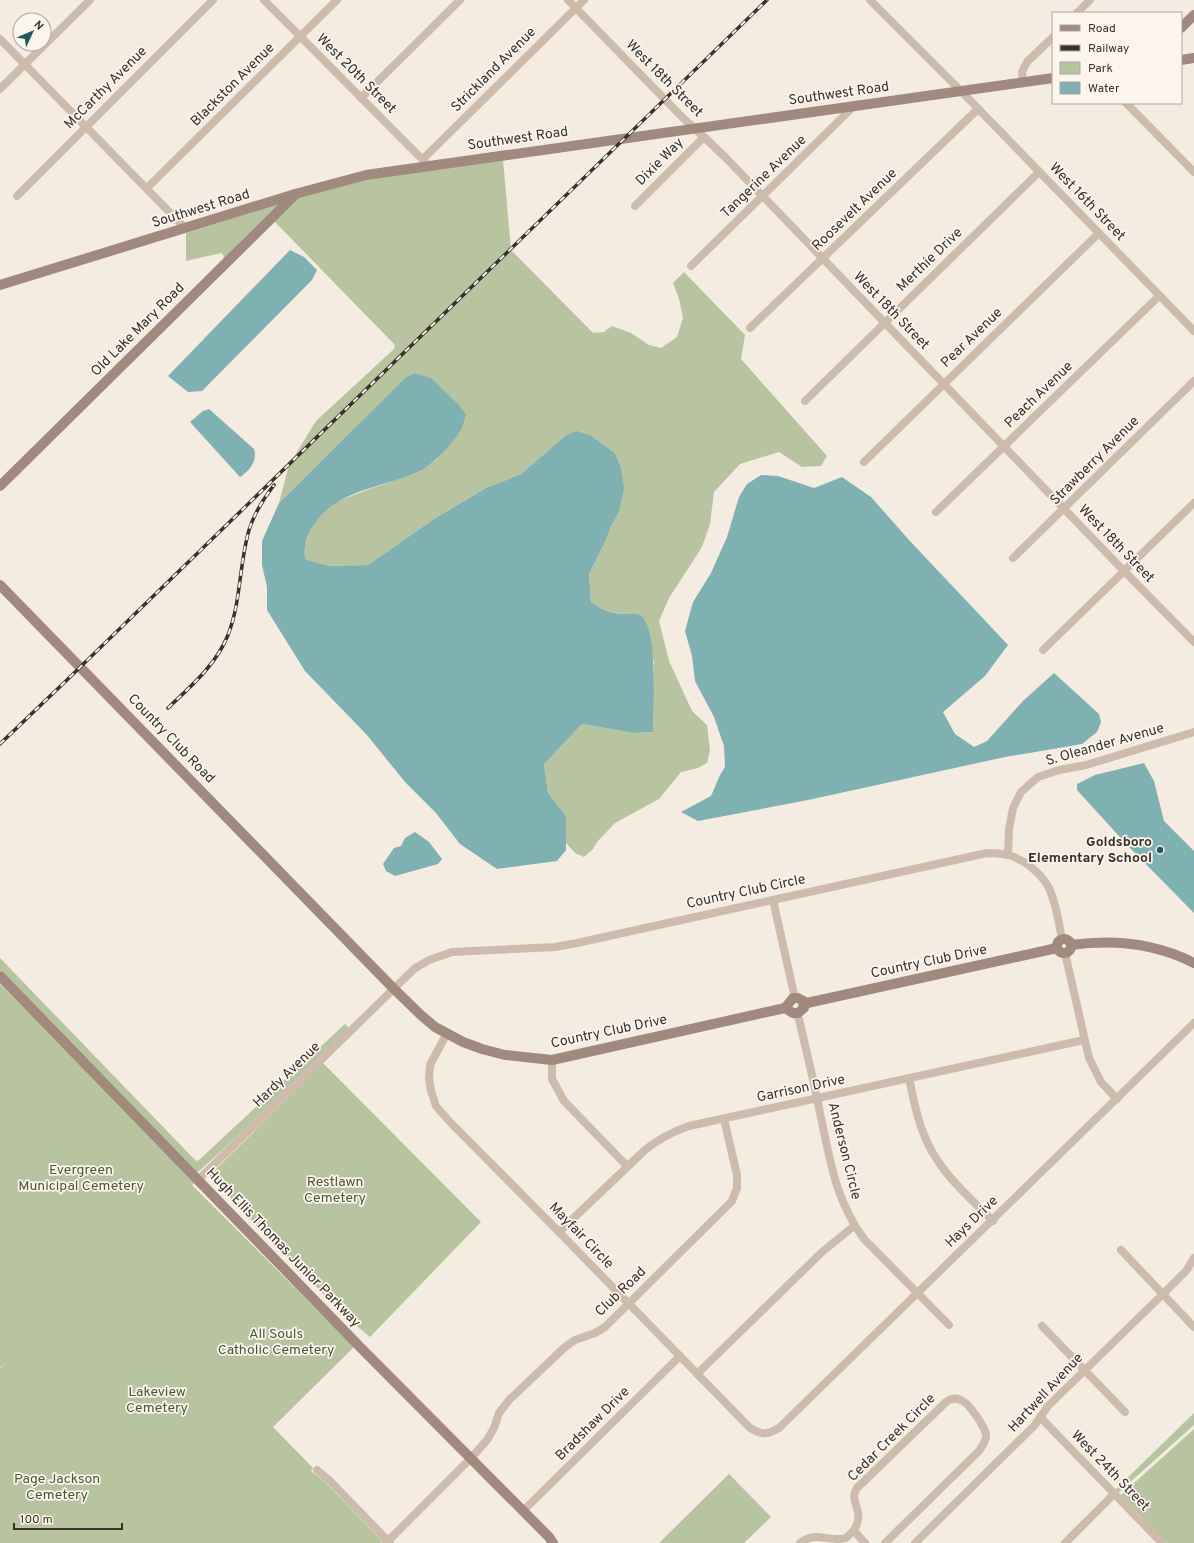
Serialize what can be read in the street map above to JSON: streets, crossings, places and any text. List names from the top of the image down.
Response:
{
  "streets": {
    "street": [
      "Strickland Avenue",
      "West 20th Street",
      "West 18th Street",
      "Blackston Avenue",
      "McCarthy Avenue",
      "Southwest Road",
      "Dixie Way",
      "Tangerine Avenue",
      "West 16th Street",
      "Roosevelt Avenue",
      "Merthie Drive",
      "Old Lake Mary Road",
      "Pear Avenue",
      "Peach Avenue",
      "Strawberry Avenue",
      "Country Club Road",
      "S. Oleander Avenue",
      "Country Club Circle",
      "Country Club Drive",
      "Hardy Avenue",
      "Garrison Drive",
      "Anderson Circle",
      "Hays Drive",
      "Mayfair Circle",
      "Hugh Ellis Thomas Junior Parkway",
      "Club Road",
      "Hartwell Avenue",
      "Bradshaw Drive",
      "Cedar Creek Circle",
      "West 24th Street"
    ]
  },
  "crossings": [
    ["Strickland Avenue", "West 20th Street"],
    ["Strickland Avenue", "West 18th Street"],
    ["Strickland Avenue", "Southwest Road"],
    ["West 20th Street", "Blackston Avenue"],
    ["West 20th Street", "Southwest Road"],
    ["West 18th Street", "Southwest Road"],
    ["West 18th Street", "Dixie Way"],
    ["West 18th Street", "Tangerine Avenue"],
    ["West 18th Street", "Roosevelt Avenue"],
    ["West 18th Street", "Merthie Drive"],
    ["West 18th Street", "Pear Avenue"],
    ["West 18th Street", "Peach Avenue"],
    ["West 18th Street", "Strawberry Avenue"],
    ["Southwest Road", "Tangerine Avenue"],
    ["Southwest Road", "West 16th Street"],
    ["Southwest Road", "Old Lake Mary Road"],
    ["West 16th Street", "Roosevelt Avenue"],
    ["West 16th Street", "Merthie Drive"],
    ["West 16th Street", "Pear Avenue"],
    ["West 16th Street", "Peach Avenue"],
    ["Country Club Road", "Country Club Drive"],
    ["S. Oleander Avenue", "Country Club Circle"],
    ["Country Club Circle", "Country Club Drive"],
    ["Country Club Circle", "Hardy Avenue"],
    ["Country Club Circle", "Garrison Drive"],
    ["Country Club Circle", "Anderson Circle"],
    ["Country Club Circle", "Hays Drive"],
    ["Country Club Drive", "Hardy Avenue"],
    ["Country Club Drive", "Anderson Circle"],
    ["Country Club Drive", "Mayfair Circle"],
    ["Hardy Avenue", "Hugh Ellis Thomas Junior Parkway"],
    ["Garrison Drive", "Anderson Circle"],
    ["Garrison Drive", "Mayfair Circle"],
    ["Garrison Drive", "Club Road"],
    ["Anderson Circle", "Hays Drive"],
    ["Hays Drive", "Mayfair Circle"],
    ["Mayfair Circle", "Club Road"],
    ["Mayfair Circle", "Bradshaw Drive"],
    ["Hugh Ellis Thomas Junior Parkway", "Club Road"],
    ["Hugh Ellis Thomas Junior Parkway", "Bradshaw Drive"],
    ["Hartwell Avenue", "West 24th Street"]
  ],
  "parks": [
    "Evergreen Municipal Cemetery",
    "Restlawn Cemetery",
    "All Souls Catholic Cemetery",
    "Lakeview Cemetery",
    "Page Jackson Cemetery"
  ],
  "places": ["Goldsboro Elementary School"],
  "legend": [
    "Road",
    "Railway",
    "Park",
    "Water"
  ],
  "scale_bar": "100 m",
  "north": "top right"
}
